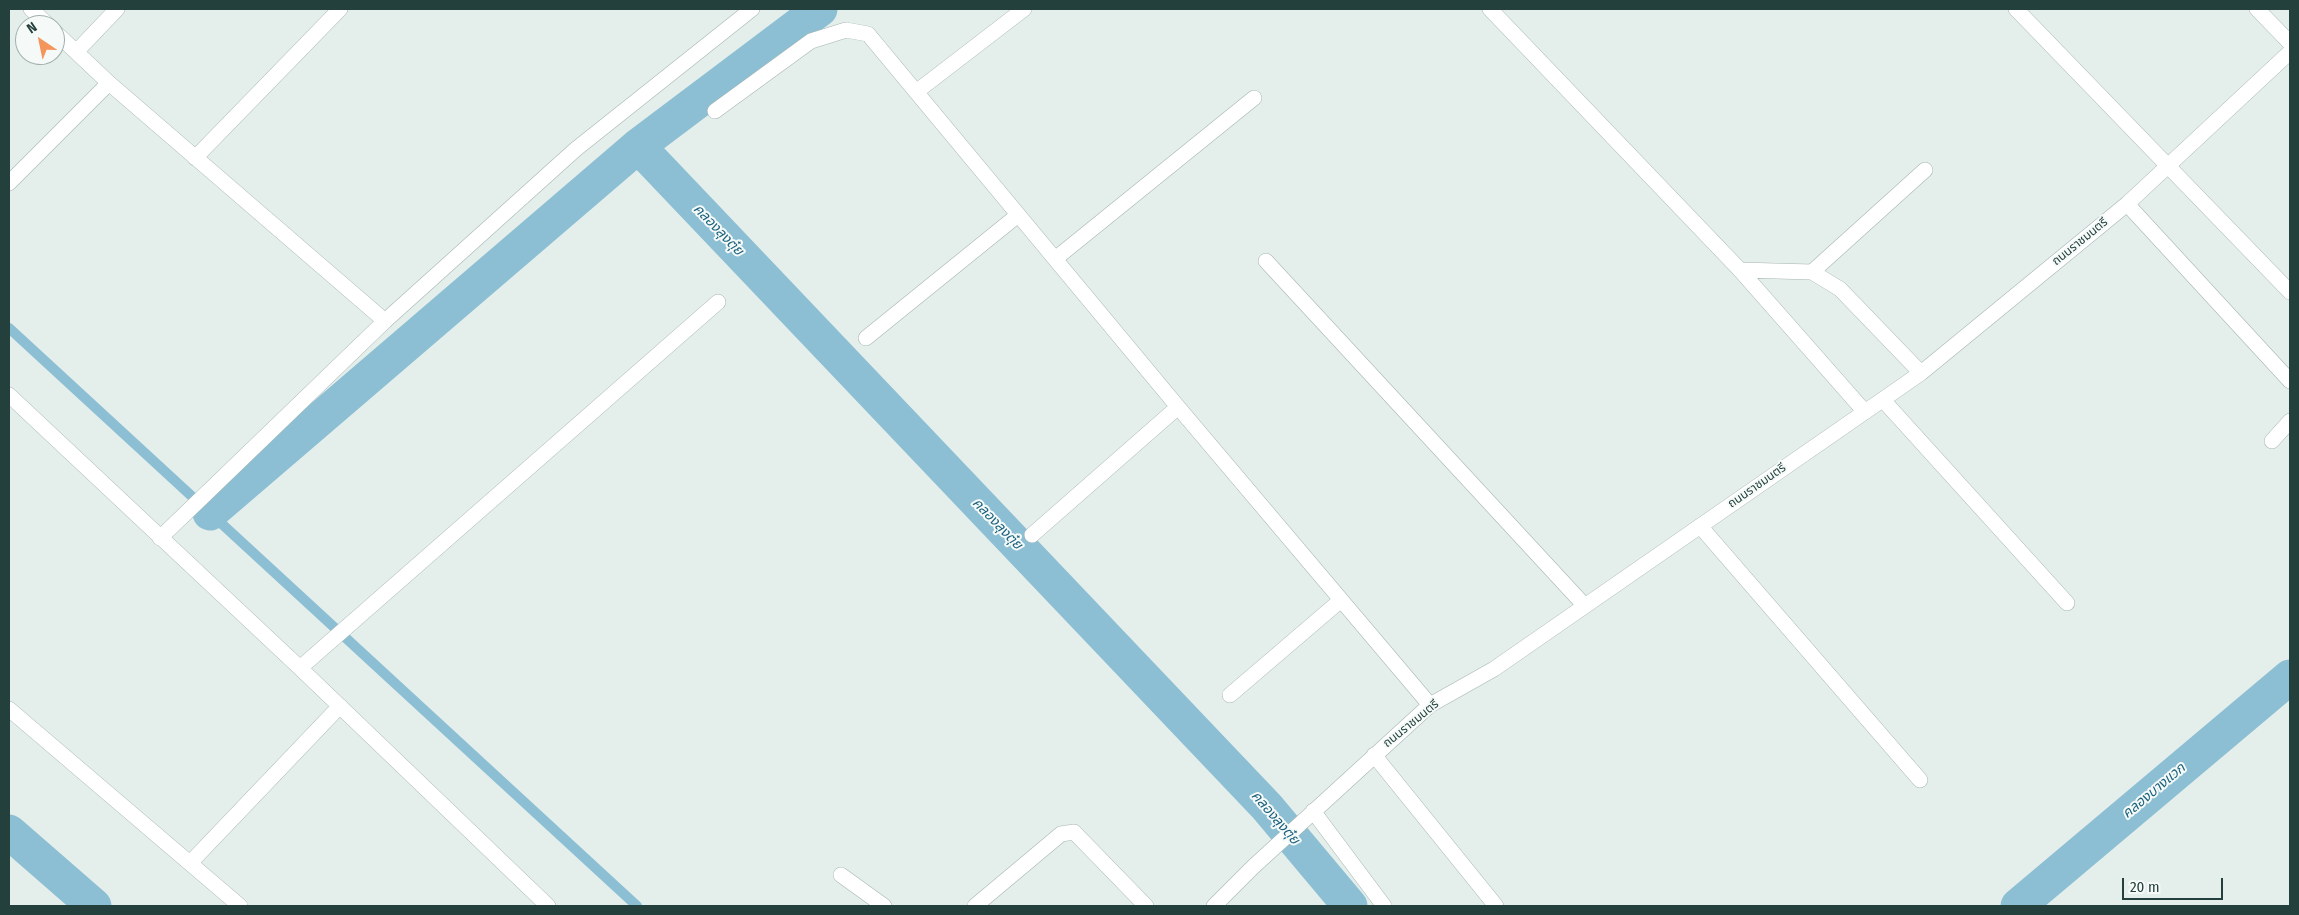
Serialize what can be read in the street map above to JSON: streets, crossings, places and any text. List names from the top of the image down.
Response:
{
  "streets": {
    "street": ["ถนนราชมนตรี"]
  },
  "water": ["คลองลุงตุ๋ย", "คลองบางแวก"],
  "scale_bar": "20 m",
  "north": "top left"
}
